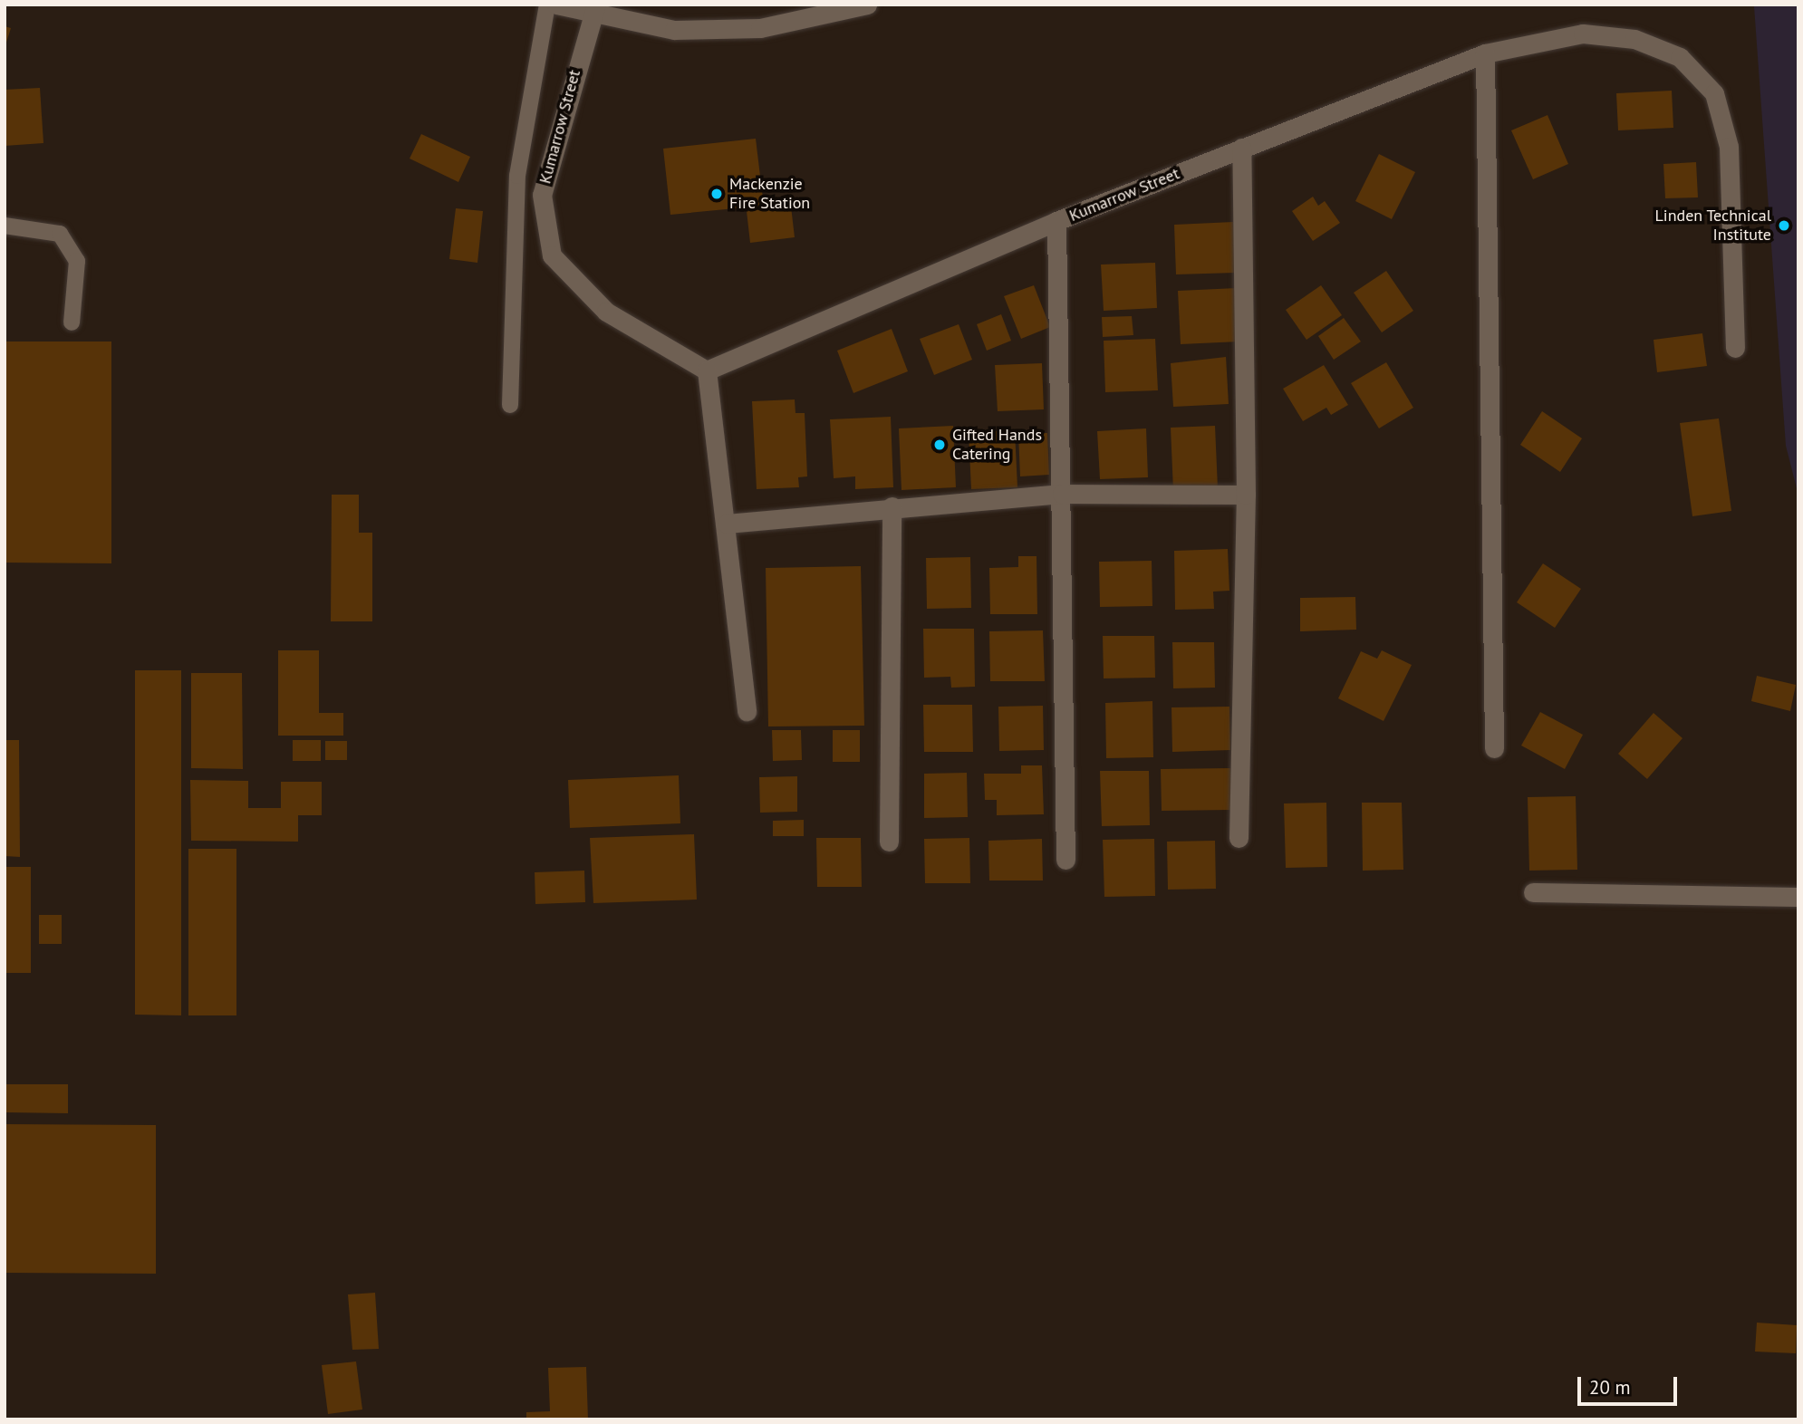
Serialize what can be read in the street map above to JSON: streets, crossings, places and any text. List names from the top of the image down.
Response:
{
  "streets": {
    "street": ["Kumarrow Street"]
  },
  "places": ["Mackenzie Fire Station", "Linden Technical Institute", "Gifted Hands Catering"],
  "scale_bar": "20 m"
}
